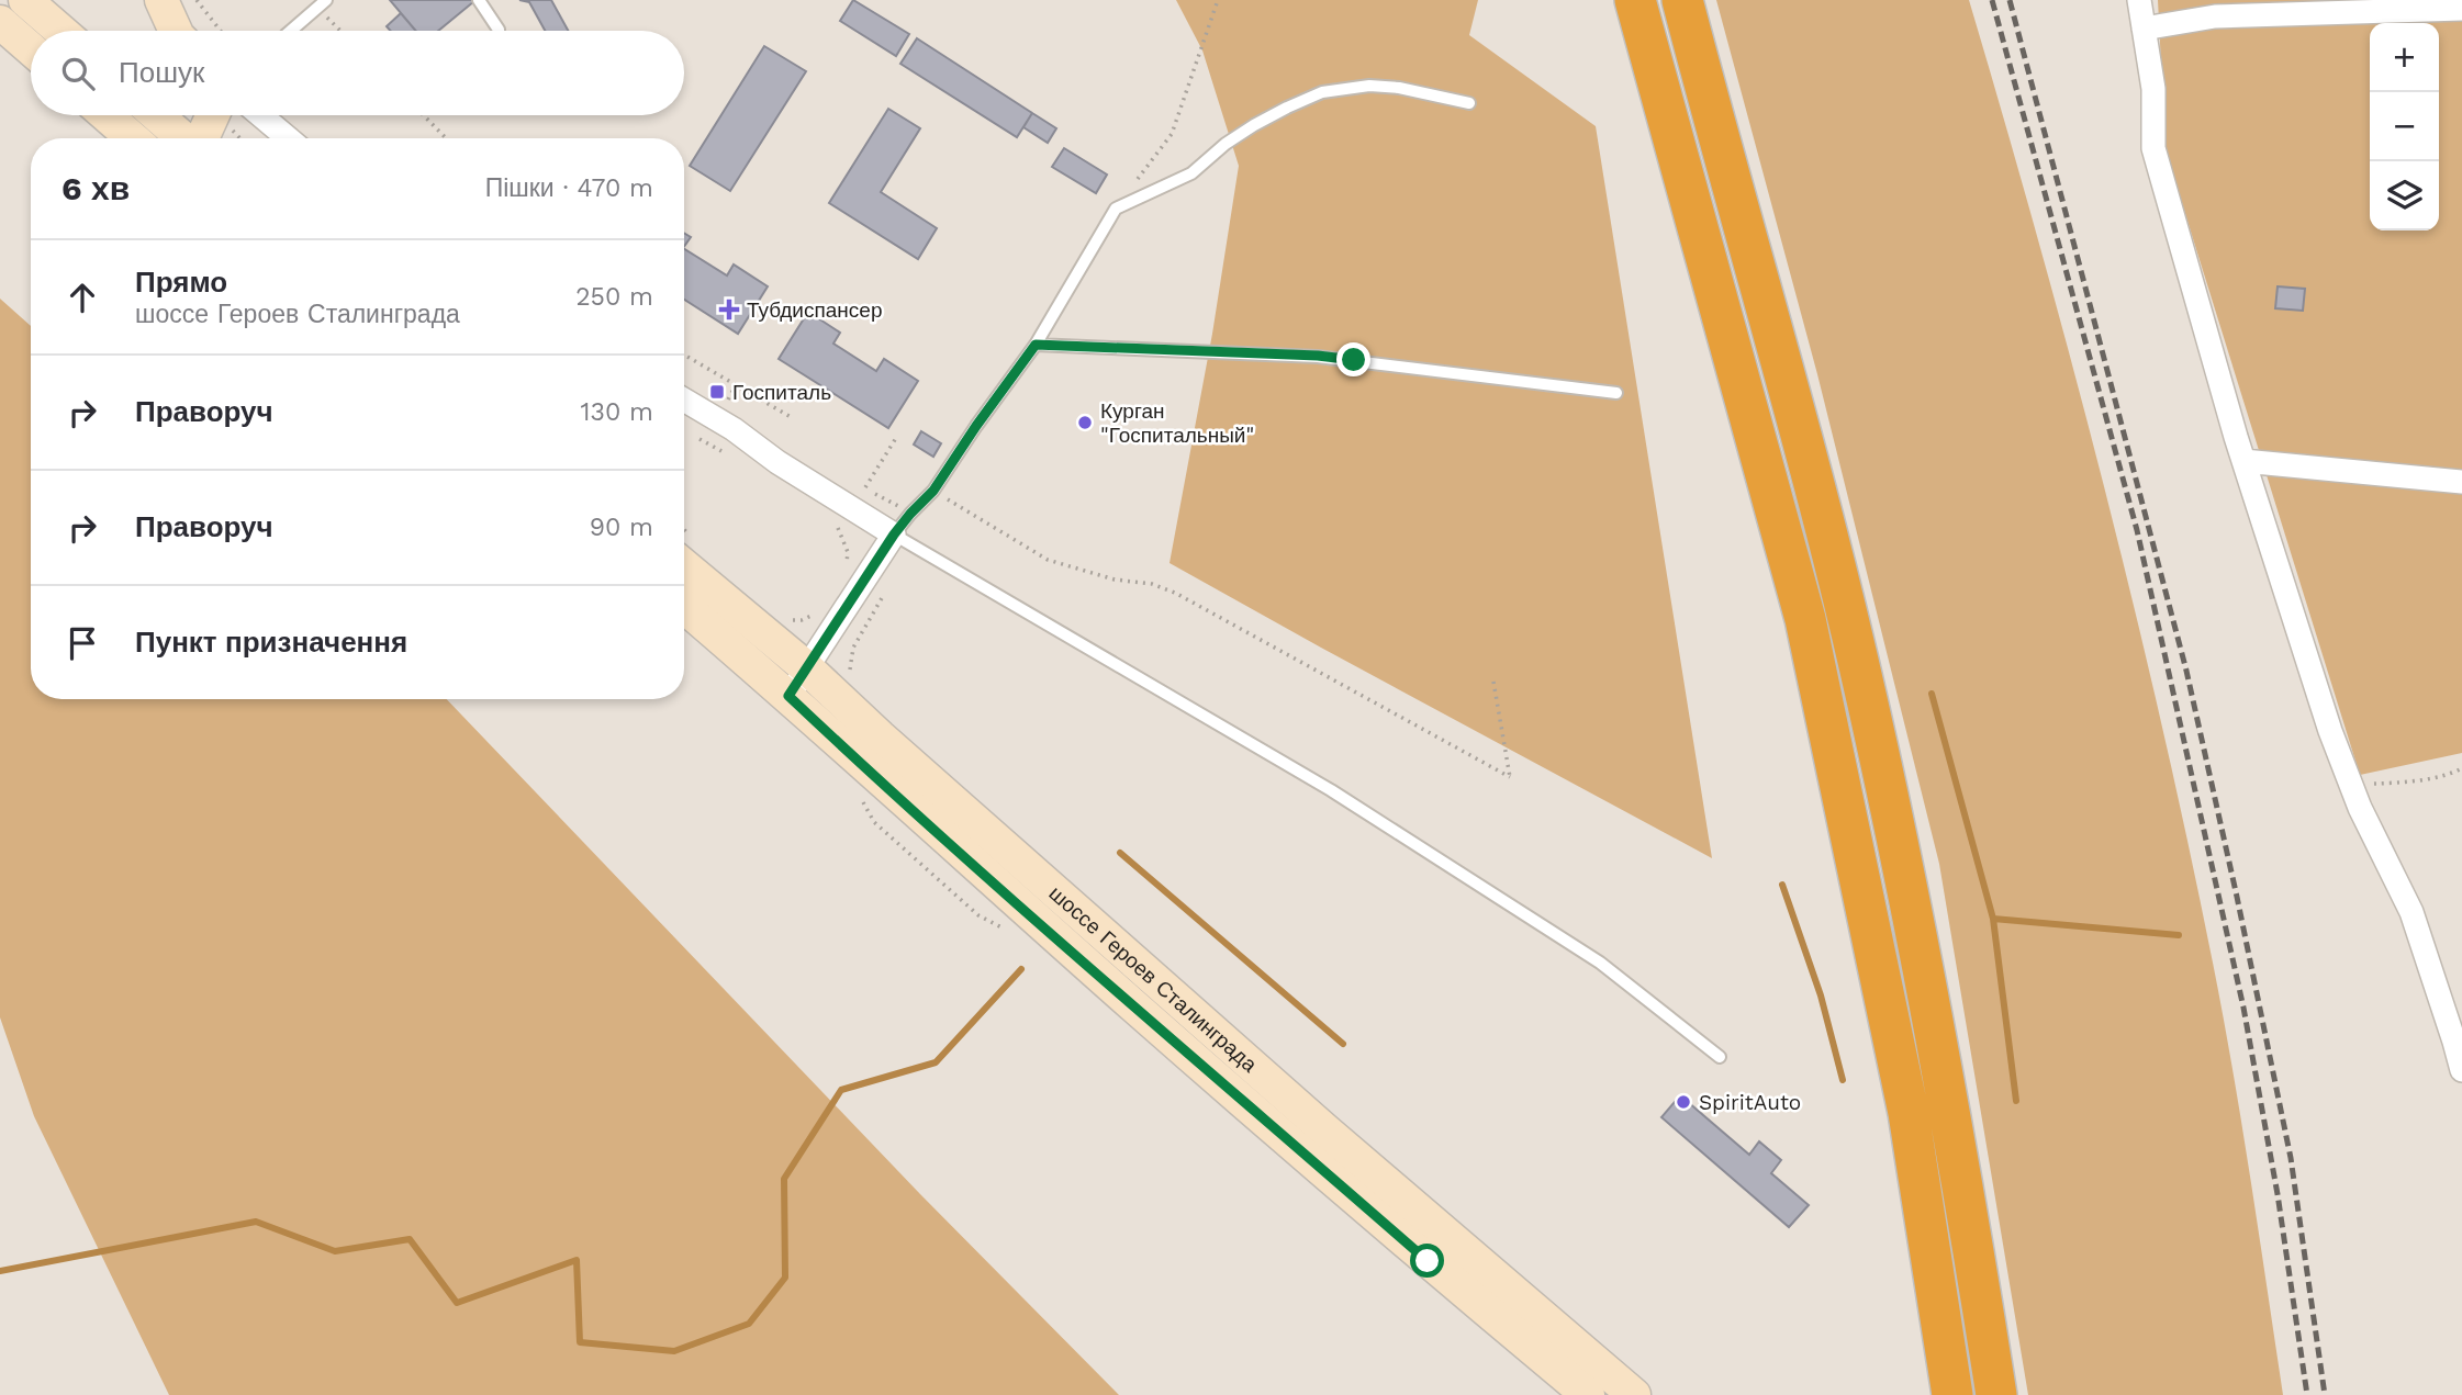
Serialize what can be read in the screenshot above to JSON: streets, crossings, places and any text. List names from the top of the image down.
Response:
{
  "streets": {
    "main road": ["шоссе Героев Сталинграда"]
  },
  "places": {
    "health": ["Тубдиспансер"],
    "transit": ["Госпиталь"],
    "other": ["Курган \"Госпитальный\"", "SpiritAuto"]
  },
  "page": {
    "map_buttons": ["+", "−"],
    "search": "Пошук",
    "heading": ["6 хв", "Пішки · 470 m"],
    "list": [
      ["Прямо", "шоссе Героев Сталинграда", "250 m"],
      ["Праворуч", "130 m"],
      ["Праворуч", "90 m"],
      "Пункт призначення"
    ]
  }
}
